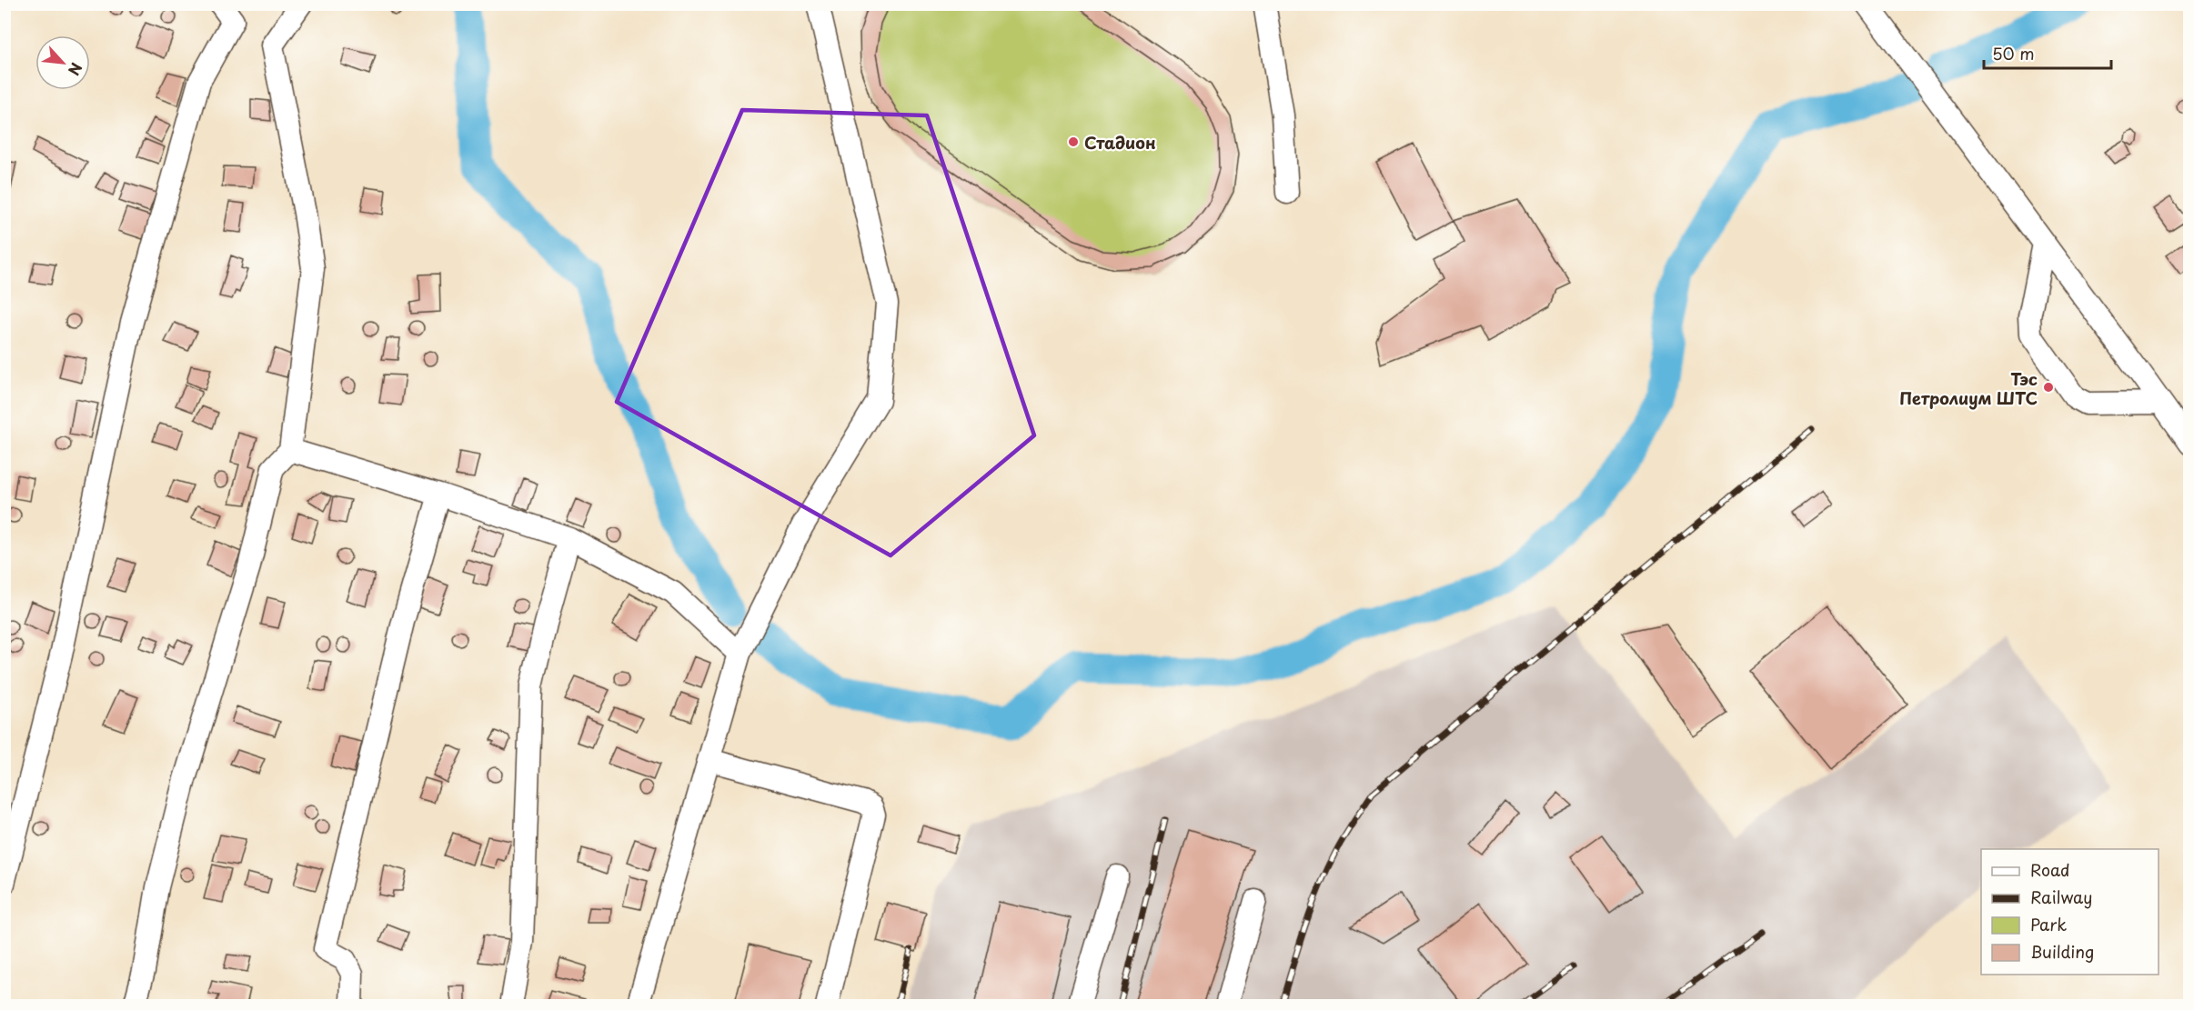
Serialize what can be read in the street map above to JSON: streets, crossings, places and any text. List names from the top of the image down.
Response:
{
  "places": ["Стадион", "Тэс Петролиум ШТС"],
  "legend": [
    "Road",
    "Railway",
    "Park",
    "Building"
  ],
  "scale_bar": "50 m",
  "north": "bottom right"
}
